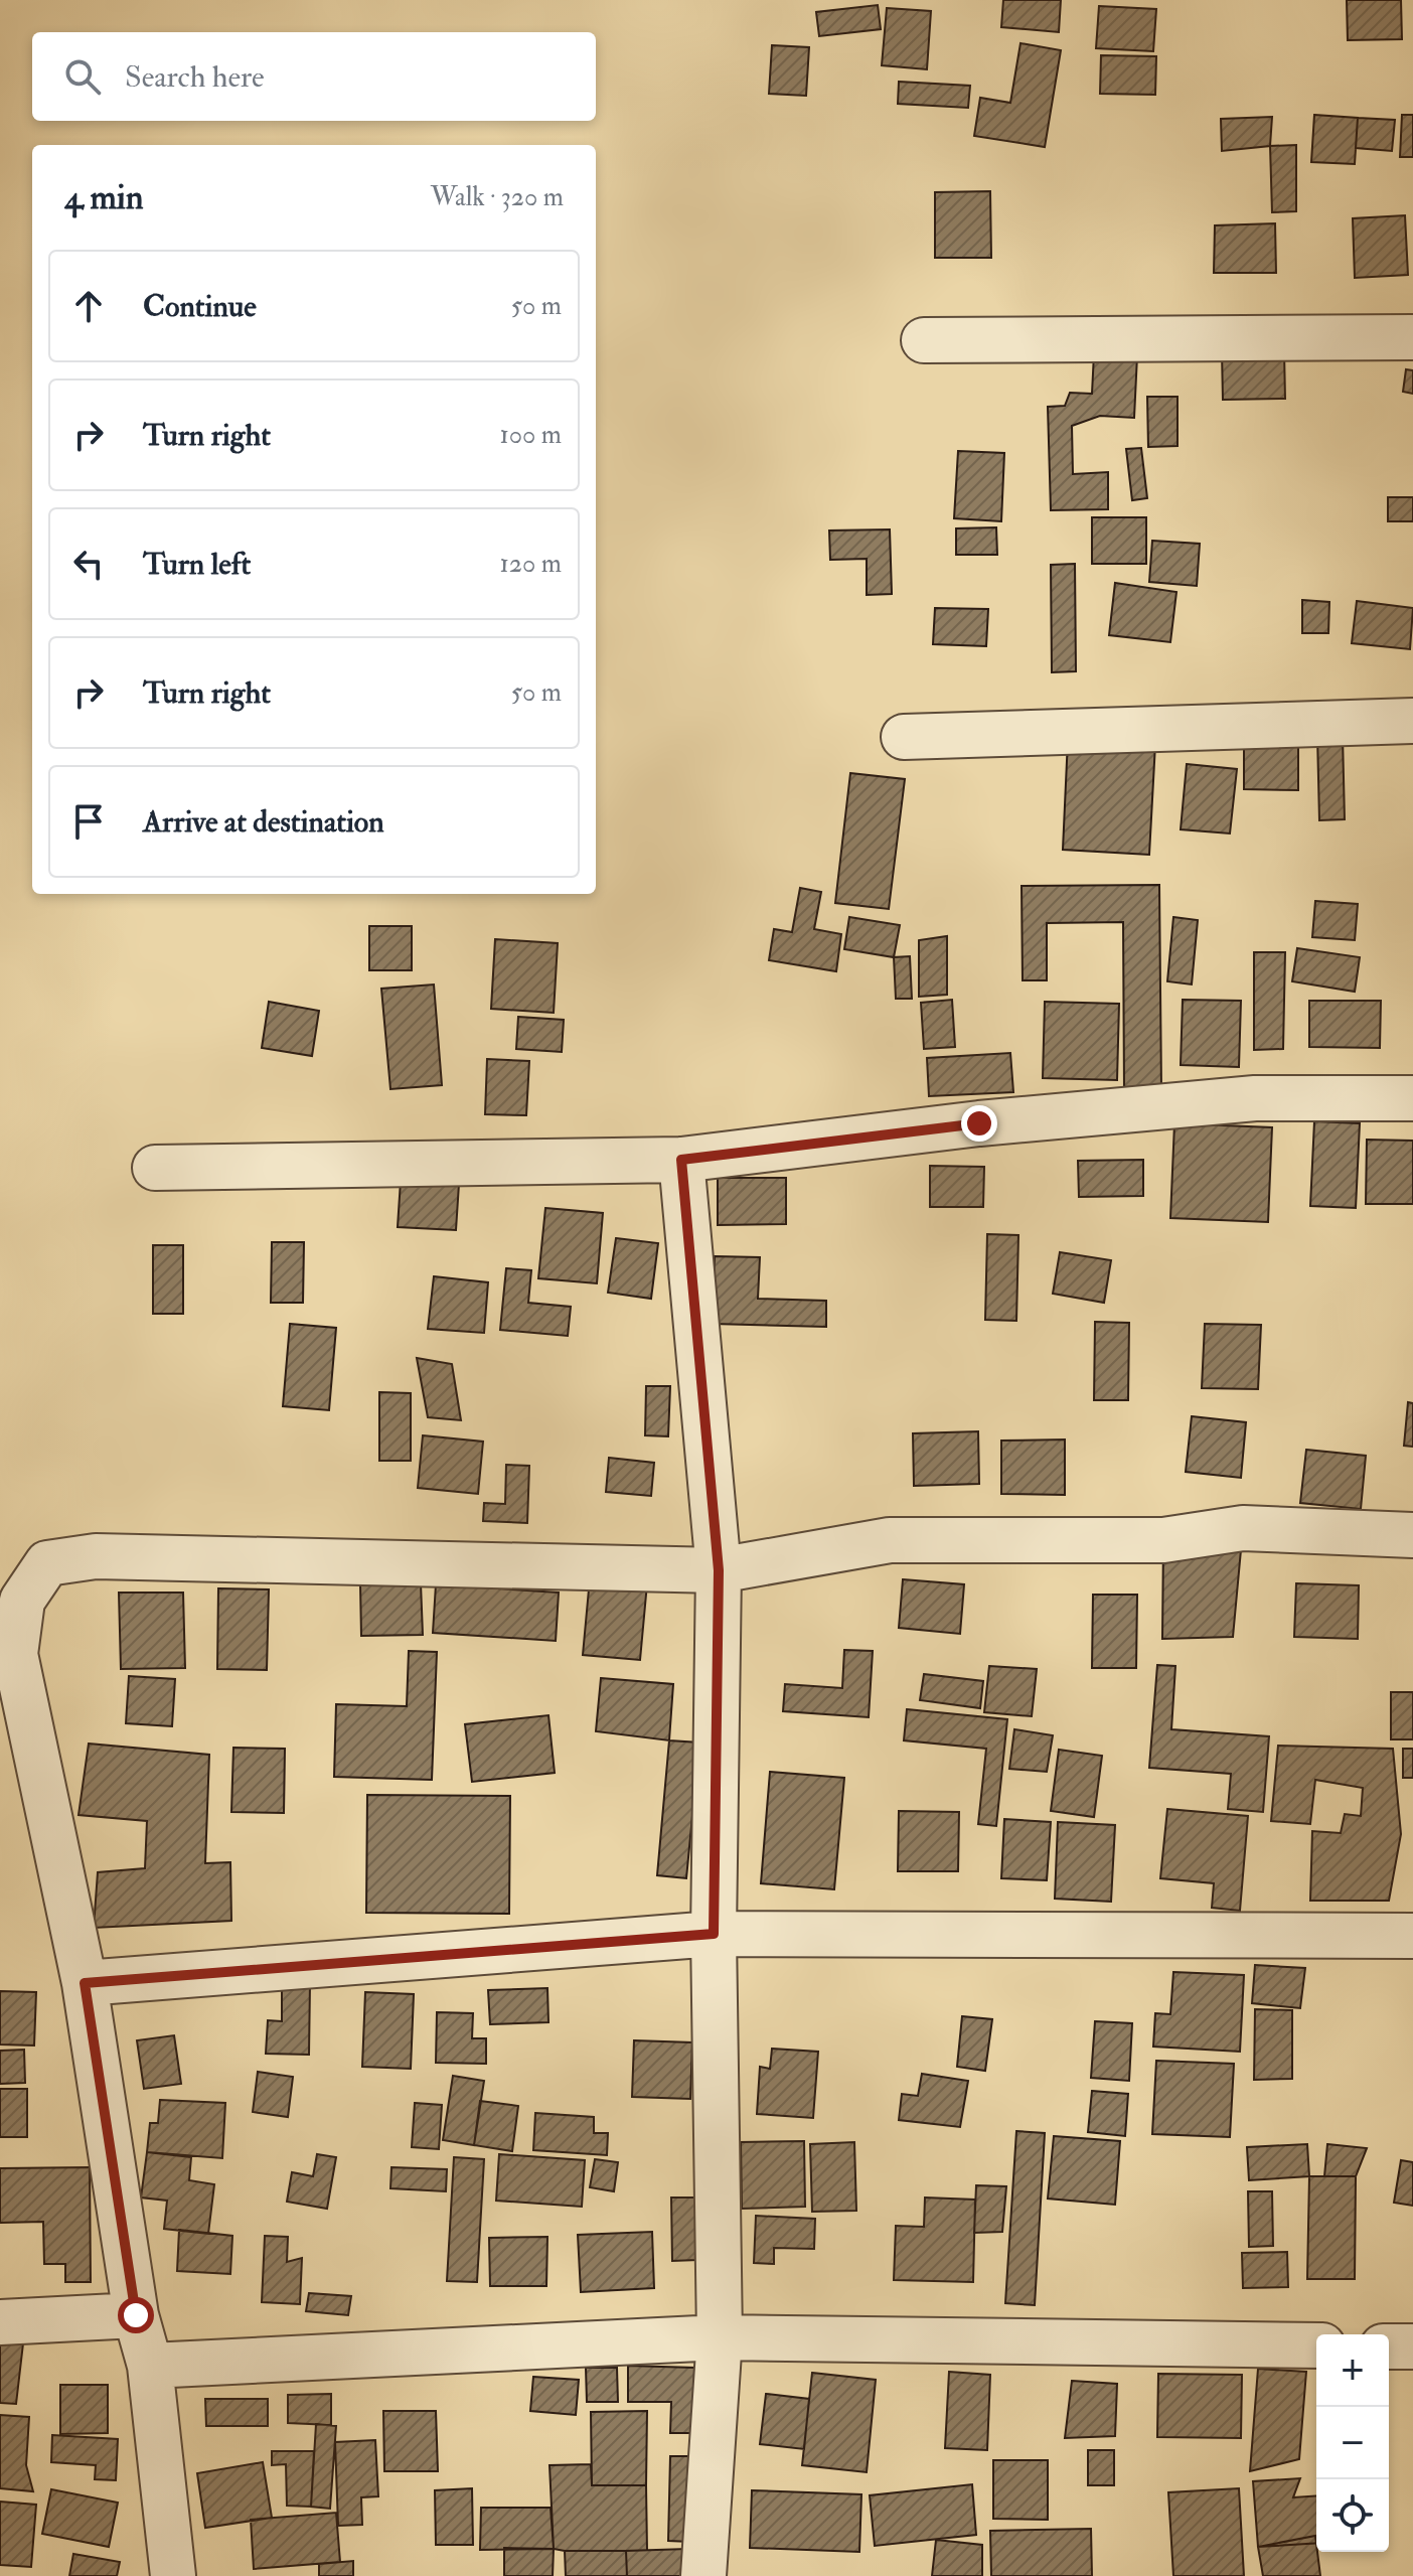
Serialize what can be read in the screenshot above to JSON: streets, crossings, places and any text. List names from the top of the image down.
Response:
{
  "page": {
    "search": "Search here",
    "heading": ["4 min", "Walk · 320 m"],
    "list": [
      ["Continue", "50 m"],
      ["Turn right", "100 m"],
      ["Turn left", "120 m"],
      ["Turn right", "50 m"],
      "Arrive at destination"
    ],
    "map_buttons": ["+", "−"]
  }
}
